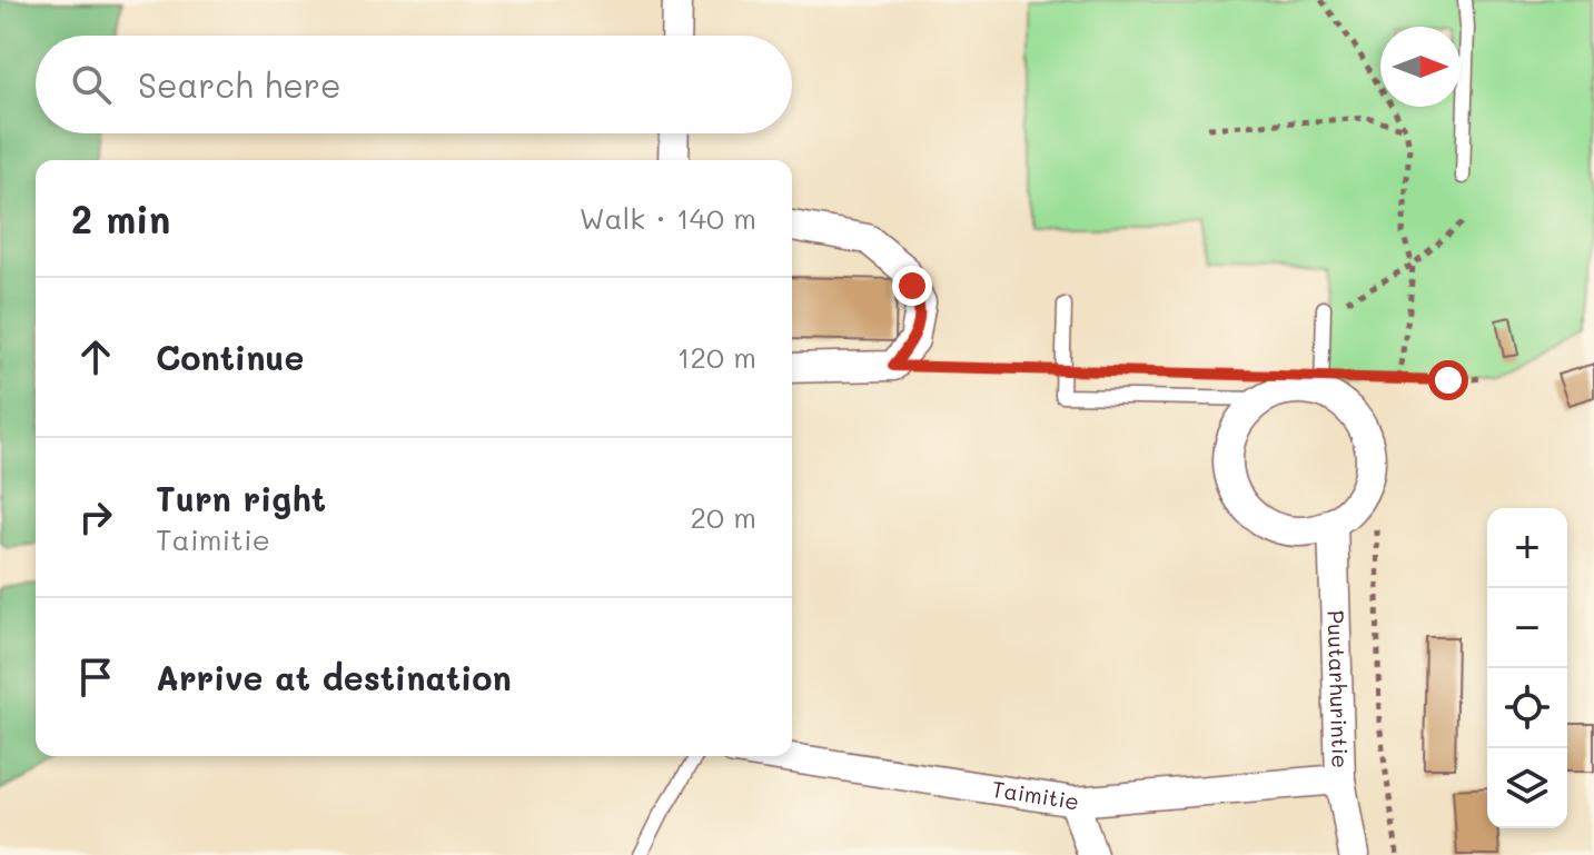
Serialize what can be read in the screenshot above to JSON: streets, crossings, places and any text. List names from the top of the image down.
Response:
{
  "streets": {
    "street": ["Puutarhurintie", "Taimitie"]
  },
  "crossings": [
    ["Puutarhurintie", "Taimitie"]
  ],
  "north": "right",
  "page": {
    "search": "Search here",
    "heading": ["2 min", "Walk · 140 m"],
    "list": [
      ["Continue", "120 m"],
      ["Turn right", "Taimitie", "20 m"],
      "Arrive at destination"
    ],
    "map_buttons": ["+", "−"]
  }
}
